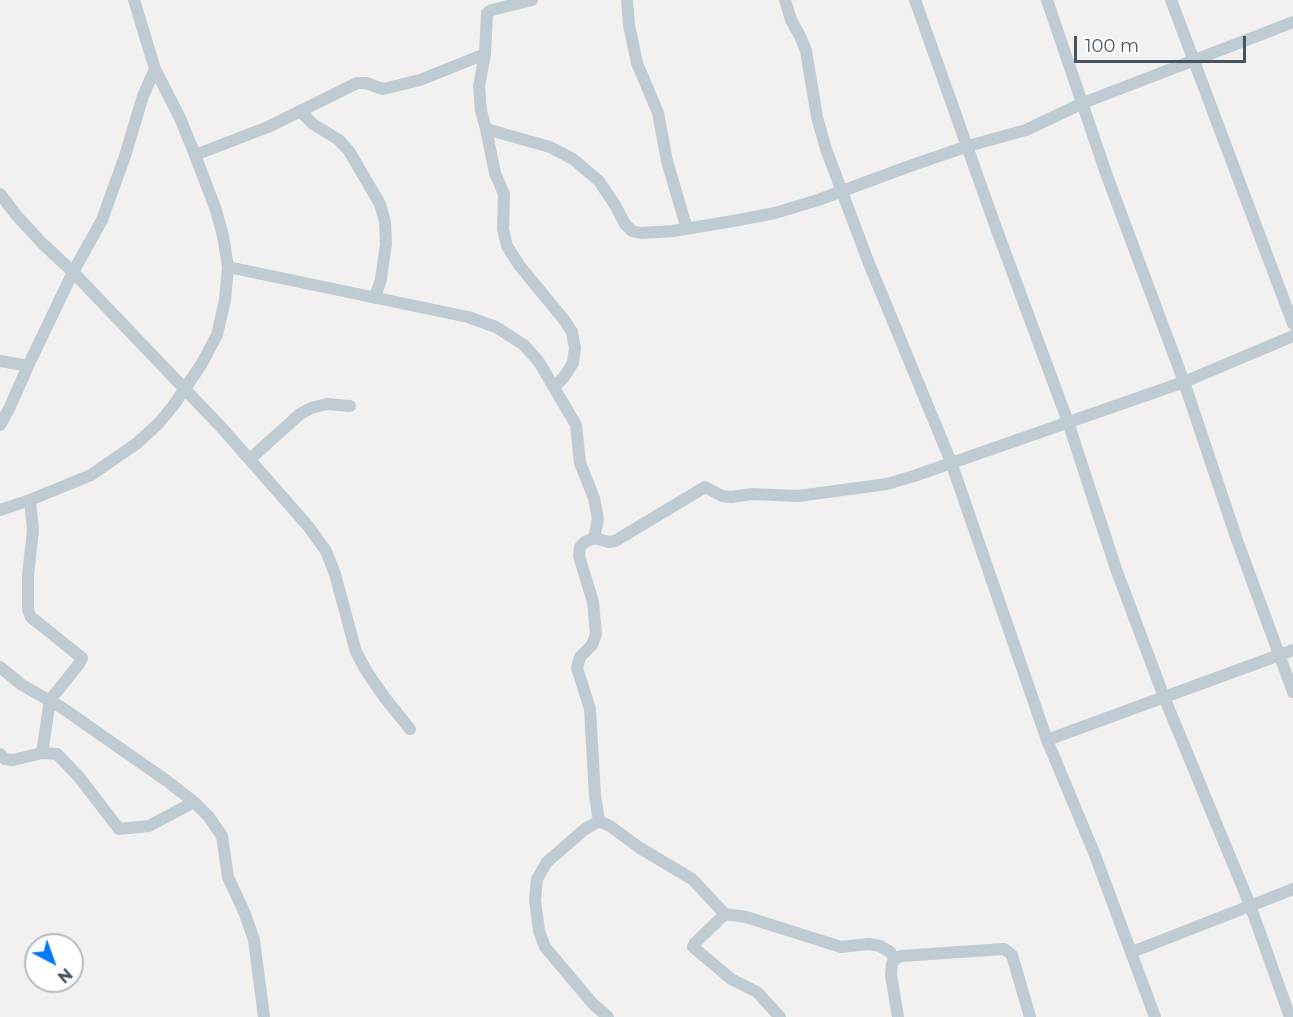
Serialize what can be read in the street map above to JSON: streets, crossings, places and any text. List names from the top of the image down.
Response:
{
  "scale_bar": "100 m",
  "north": "bottom right"
}
